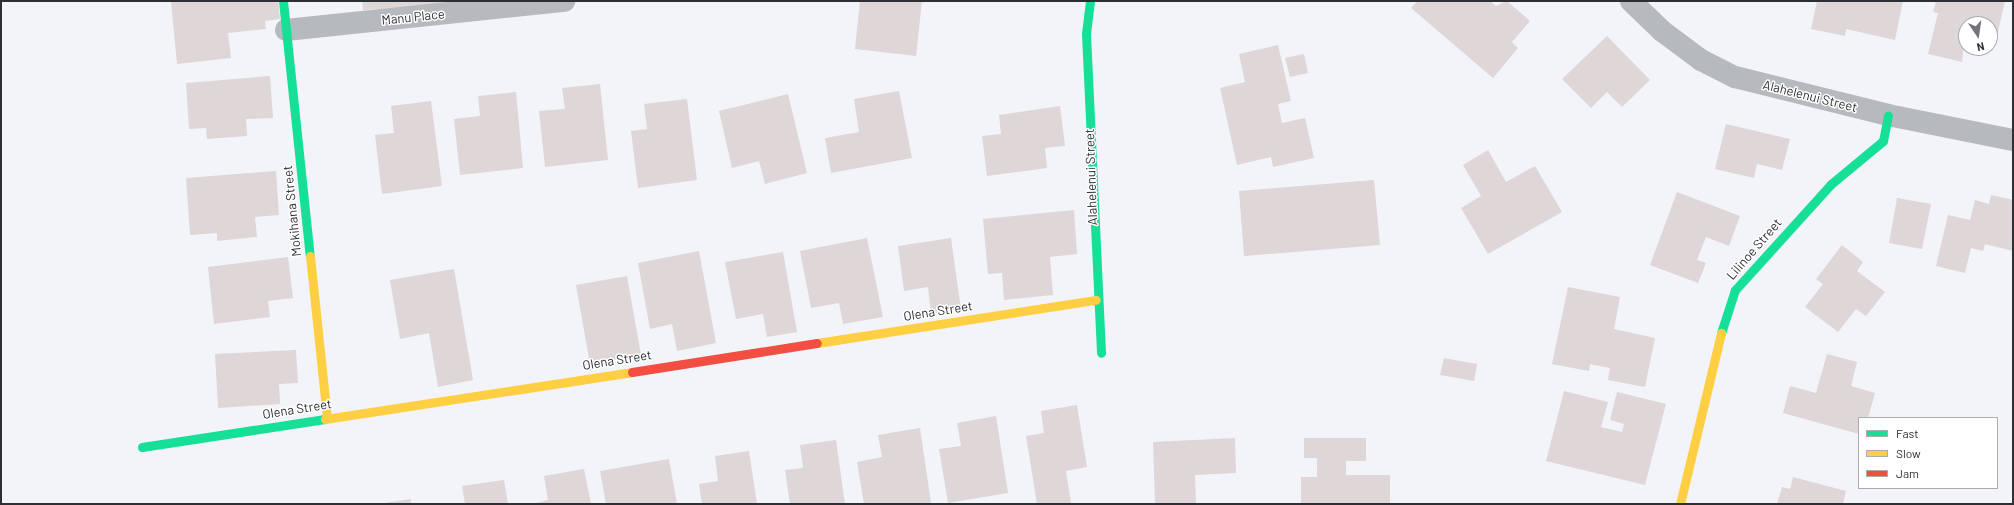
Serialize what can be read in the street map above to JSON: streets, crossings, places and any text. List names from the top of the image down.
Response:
{
  "streets": {
    "street": [
      "Manu Place",
      "Alahelenui Street",
      "Mokihana Street",
      "Lilinoe Street",
      "Olena Street"
    ]
  },
  "crossings": [
    ["Manu Place", "Mokihana Street"],
    ["Alahelenui Street", "Lilinoe Street"],
    ["Alahelenui Street", "Olena Street"],
    ["Mokihana Street", "Olena Street"]
  ],
  "legend": ["Fast", "Slow", "Jam"],
  "north": "bottom"
}
